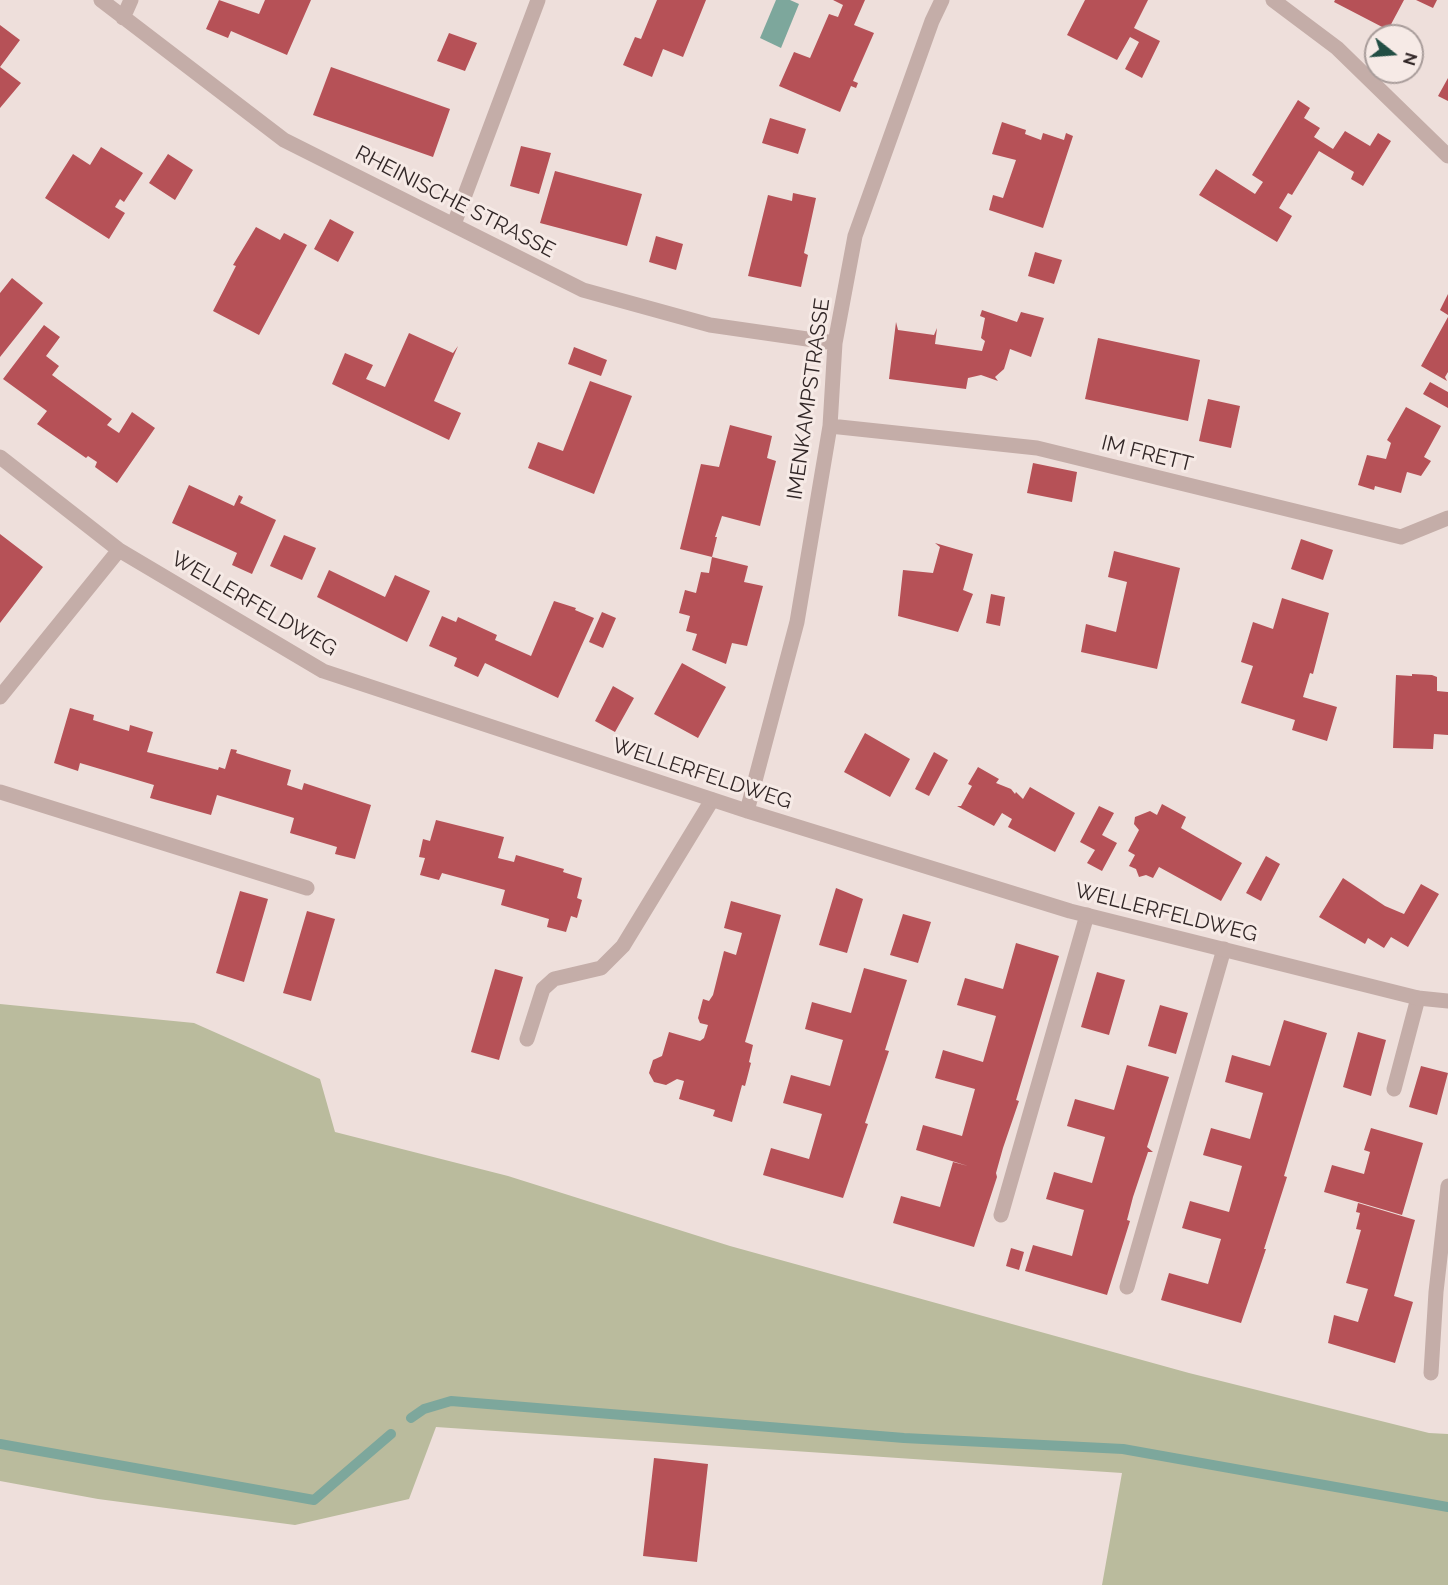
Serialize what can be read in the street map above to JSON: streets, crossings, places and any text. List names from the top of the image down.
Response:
{
  "streets": {
    "street": [
      "RHEINISCHE STRASSE",
      "IMENKAMPSTRASSE",
      "IM FRETT",
      "WELLERFELDWEG"
    ]
  },
  "crossings": [
    ["RHEINISCHE STRASSE", "IMENKAMPSTRASSE"],
    ["IMENKAMPSTRASSE", "IM FRETT"],
    ["IMENKAMPSTRASSE", "WELLERFELDWEG"]
  ],
  "north": "right"
}
